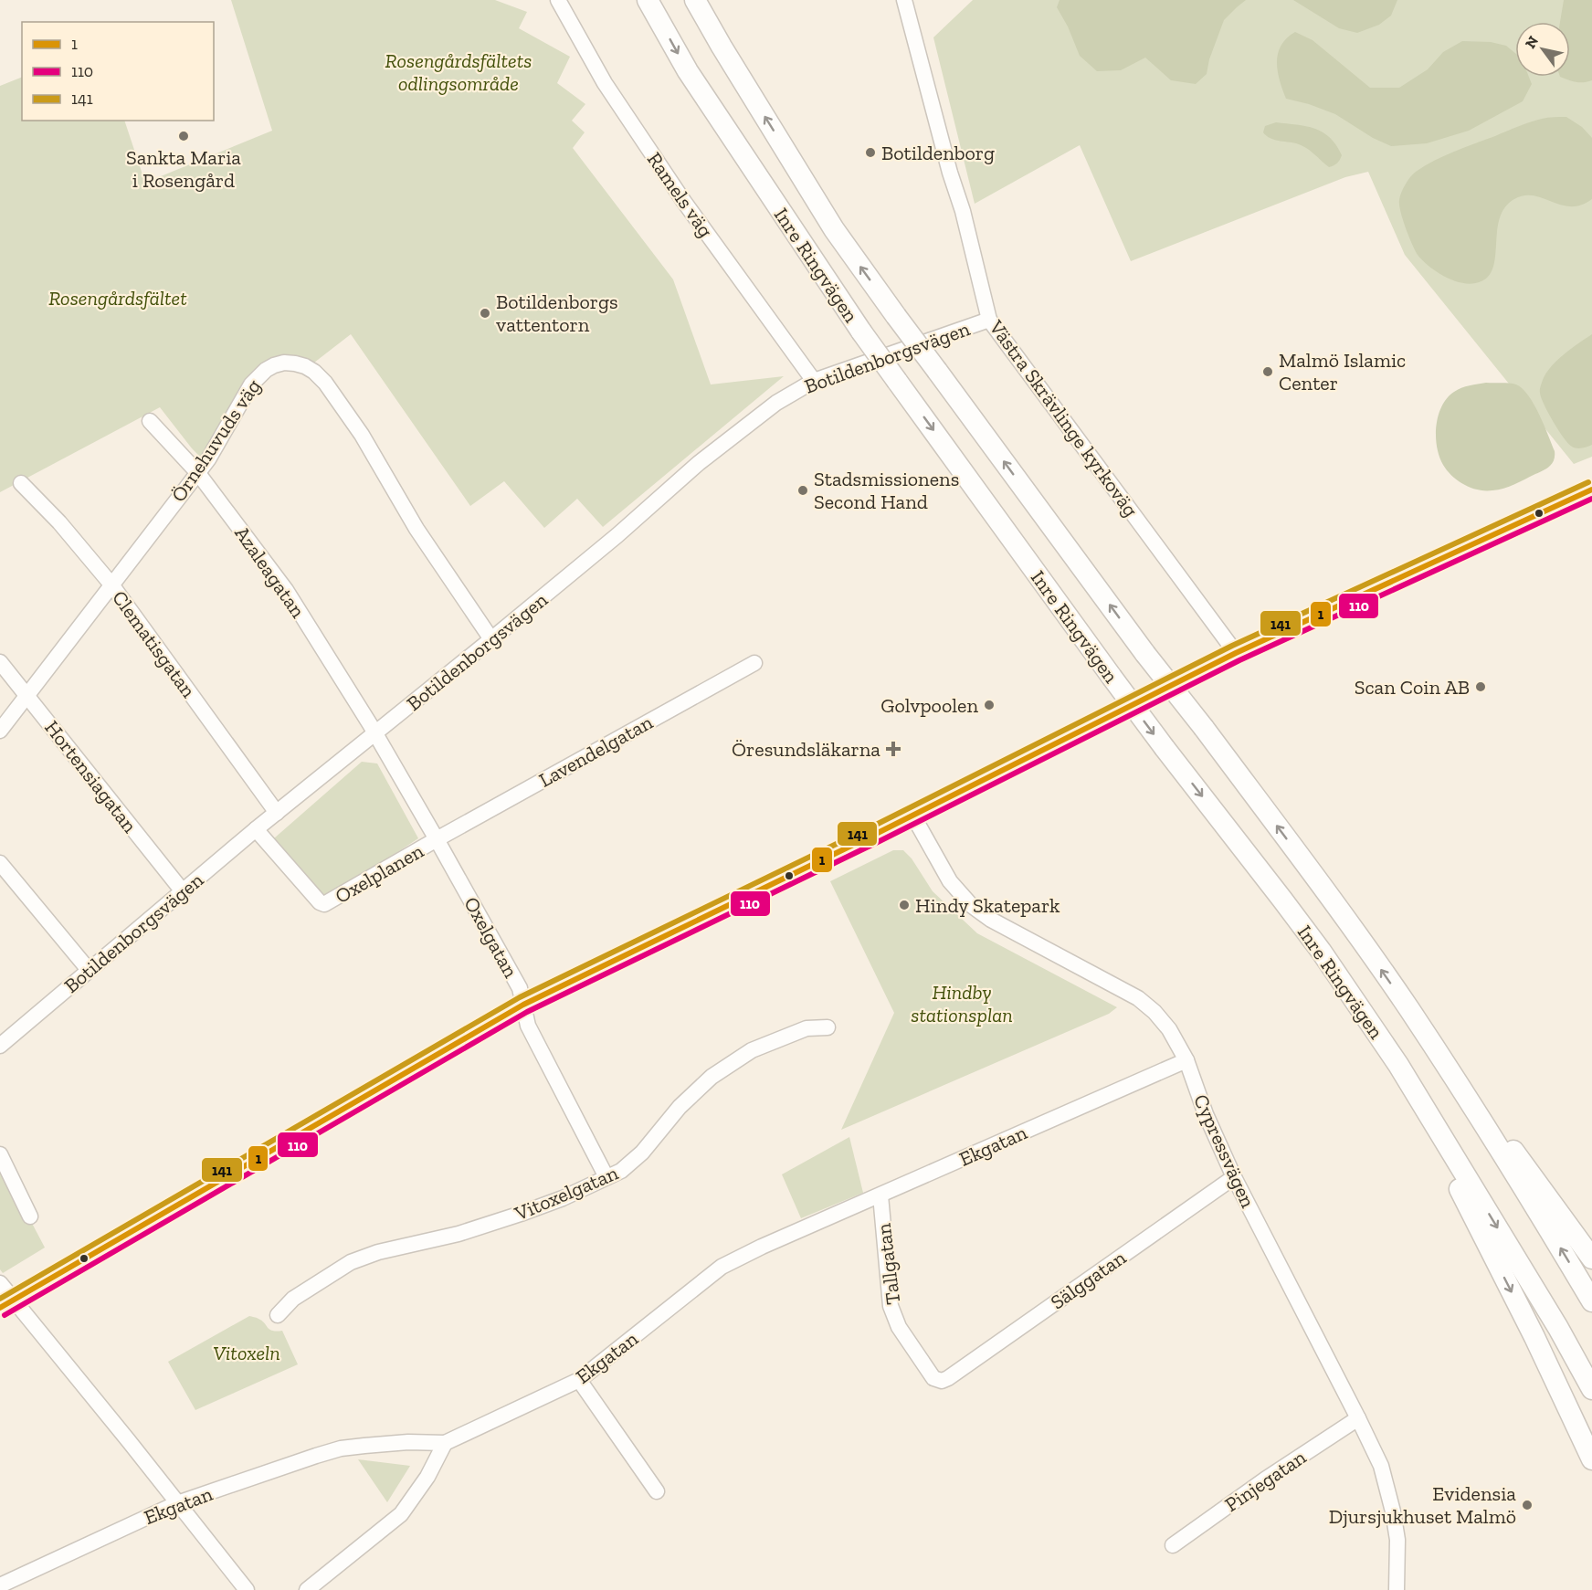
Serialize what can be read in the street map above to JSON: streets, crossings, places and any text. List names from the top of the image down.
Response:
{
  "streets": {
    "highway": ["Inre Ringvägen"],
    "street": [
      "Ramels väg",
      "Botildenborgsvägen",
      "Västra Skrävlinge kyrkoväg",
      "Örnehuvuds väg",
      "Azaleagatan",
      "Clematisgatan",
      "Lavendelgatan",
      "Hortensiagatan",
      "Oxelplanen",
      "Oxelgatan",
      "Ekgatan",
      "Cypressvägen",
      "Vitoxelgatan",
      "Tallgatan",
      "Sälggatan",
      "Pinjegatan"
    ]
  },
  "crossings": [
    ["Ramels väg", "Botildenborgsvägen"],
    ["Botildenborgsvägen", "Västra Skrävlinge kyrkoväg"],
    ["Botildenborgsvägen", "Örnehuvuds väg"],
    ["Botildenborgsvägen", "Azaleagatan"],
    ["Botildenborgsvägen", "Clematisgatan"],
    ["Botildenborgsvägen", "Hortensiagatan"],
    ["Botildenborgsvägen", "Oxelplanen"],
    ["Botildenborgsvägen", "Oxelgatan"],
    ["Örnehuvuds väg", "Azaleagatan"],
    ["Örnehuvuds väg", "Clematisgatan"],
    ["Örnehuvuds väg", "Hortensiagatan"],
    ["Azaleagatan", "Oxelgatan"],
    ["Lavendelgatan", "Oxelplanen"],
    ["Lavendelgatan", "Oxelgatan"],
    ["Oxelplanen", "Oxelgatan"],
    ["Oxelgatan", "Vitoxelgatan"],
    ["Ekgatan", "Cypressvägen"],
    ["Ekgatan", "Tallgatan"],
    ["Cypressvägen", "Sälggatan"],
    ["Cypressvägen", "Pinjegatan"],
    ["Tallgatan", "Sälggatan"]
  ],
  "parks": [
    "Rosengårdsfältets odlingsområde",
    "Rosengårdsfältet",
    "Hindby stationsplan",
    "Vitoxeln"
  ],
  "places": {
    "other": [
      "Sankta Maria i Rosengård",
      "Botildenborg",
      "Botildenborgs vattentorn",
      "Malmö Islamic Center",
      "Stadsmissionens Second Hand",
      "Scan Coin AB",
      "Golvpoolen",
      "Hindy Skatepark",
      "Evidensia Djursjukhuset Malmö"
    ],
    "health": ["Öresundsläkarna"]
  },
  "lines": ["transit line 141", "transit line 1", "transit line 110"],
  "legend": ["1", "110", "141"],
  "north": "top left"
}
